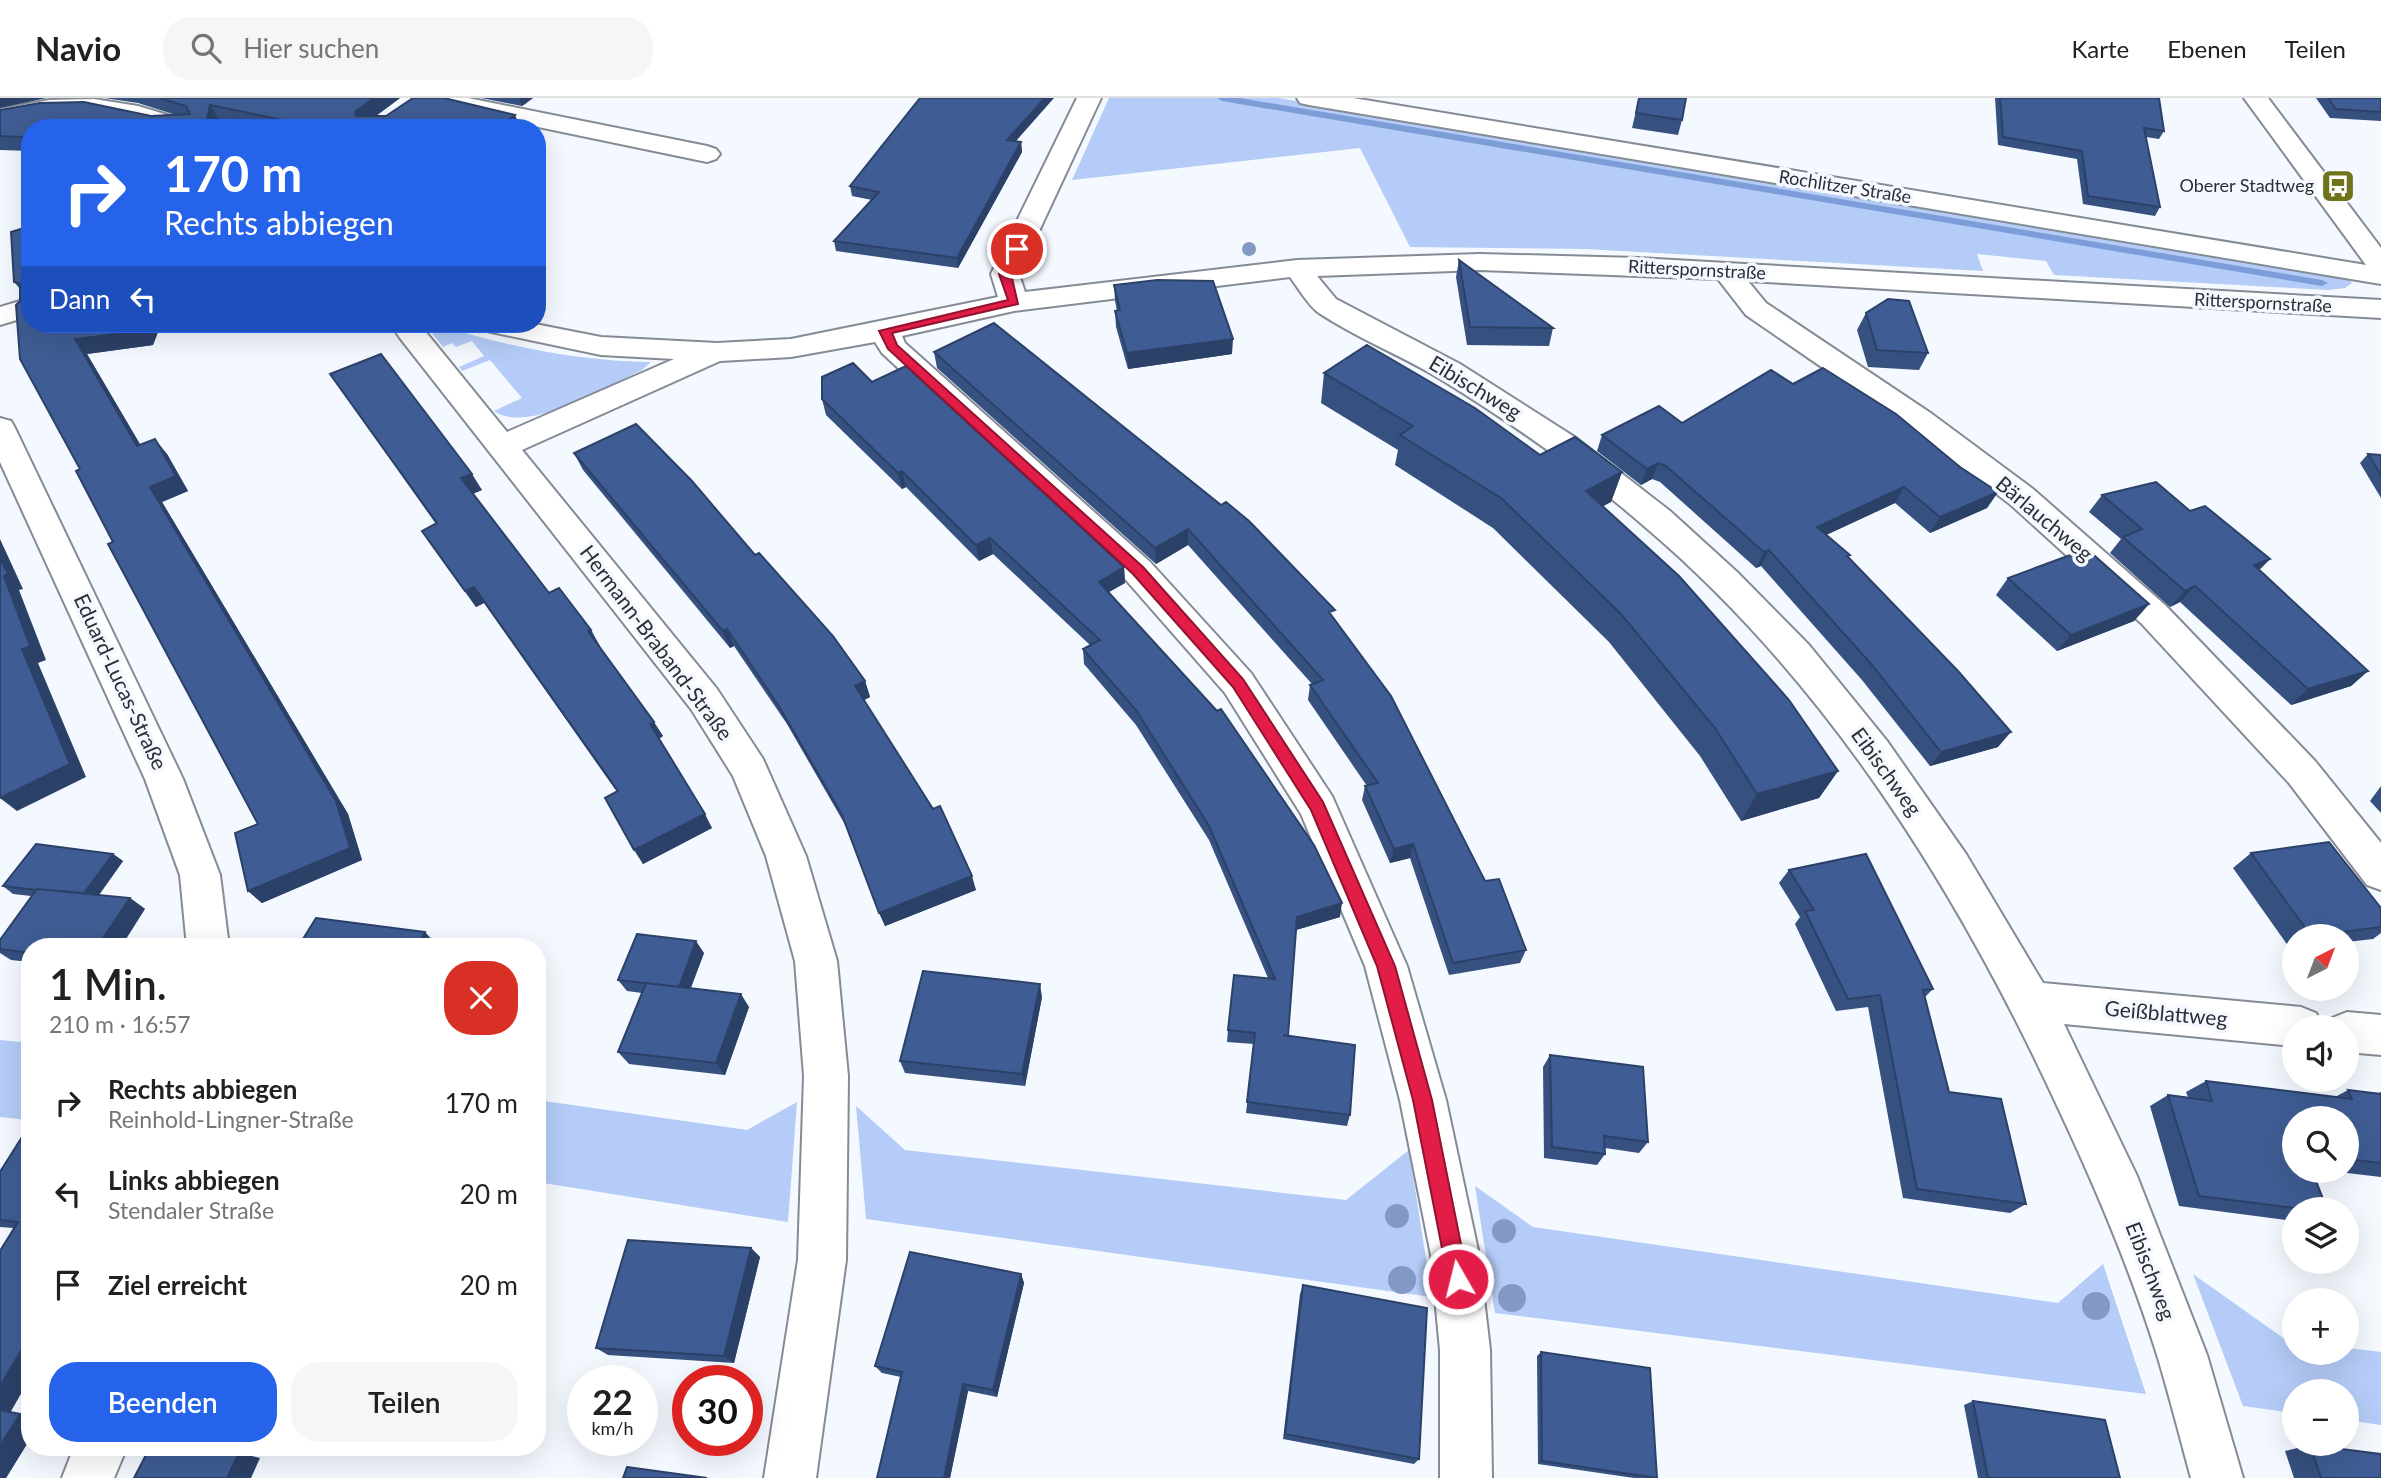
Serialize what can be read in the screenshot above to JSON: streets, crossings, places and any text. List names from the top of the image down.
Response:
{
  "streets": {
    "street": [
      "Rochlitzer Straße",
      "Ritterspornstraße",
      "Eibischweg",
      "Bärlauchweg",
      "Hermann-Braband-Straße",
      "Eduard-Lucas-Straße",
      "Geißblattweg"
    ]
  },
  "crossings": [
    ["Ritterspornstraße", "Eibischweg"],
    ["Ritterspornstraße", "Bärlauchweg"],
    ["Eibischweg", "Geißblattweg"]
  ],
  "places": {
    "bus stop": ["Oberer Stadtweg"]
  },
  "north": "top right",
  "page": {
    "header": "Navio",
    "search": "Hier suchen",
    "nav": ["Karte", "Ebenen", "Teilen"],
    "turn": ["170 m", "Rechts abbiegen"],
    "then": "Dann",
    "map_buttons": ["+", "−"],
    "heading": ["1 Min.", "210 m · 16:57"],
    "list": [
      {
        "name": "Rechts abbiegen",
        "note": "Reinhold-Lingner-Straße",
        "value": "170 m"
      },
      {
        "name": "Links abbiegen",
        "note": "Stendaler Straße",
        "value": "20 m"
      },
      {
        "name": "Ziel erreicht",
        "value": "20 m"
      }
    ],
    "buttons": ["Beenden", "Teilen"],
    "speed": "22 km/h",
    "limit": "30"
  }
}
